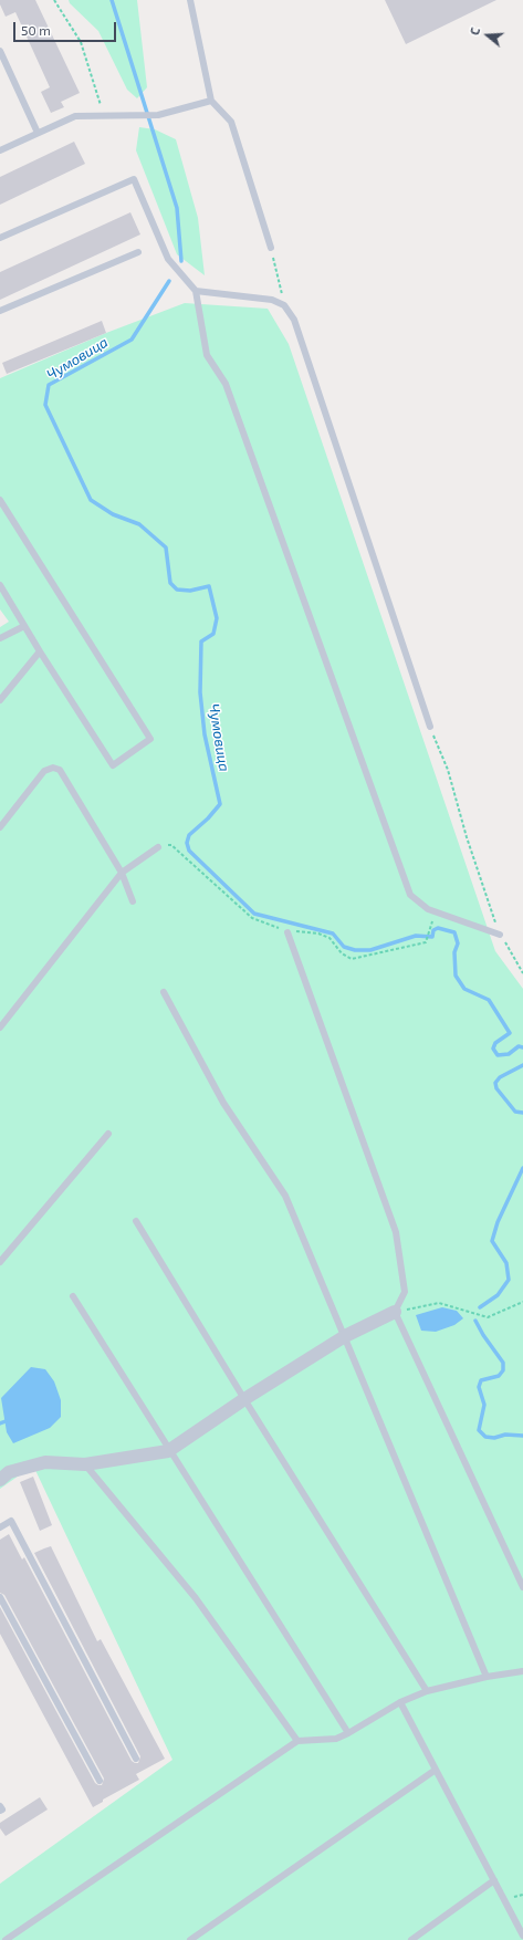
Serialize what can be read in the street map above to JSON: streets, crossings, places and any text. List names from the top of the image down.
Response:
{
  "water": ["Чумовица"],
  "scale_bar": "50 m",
  "north": "left"
}
